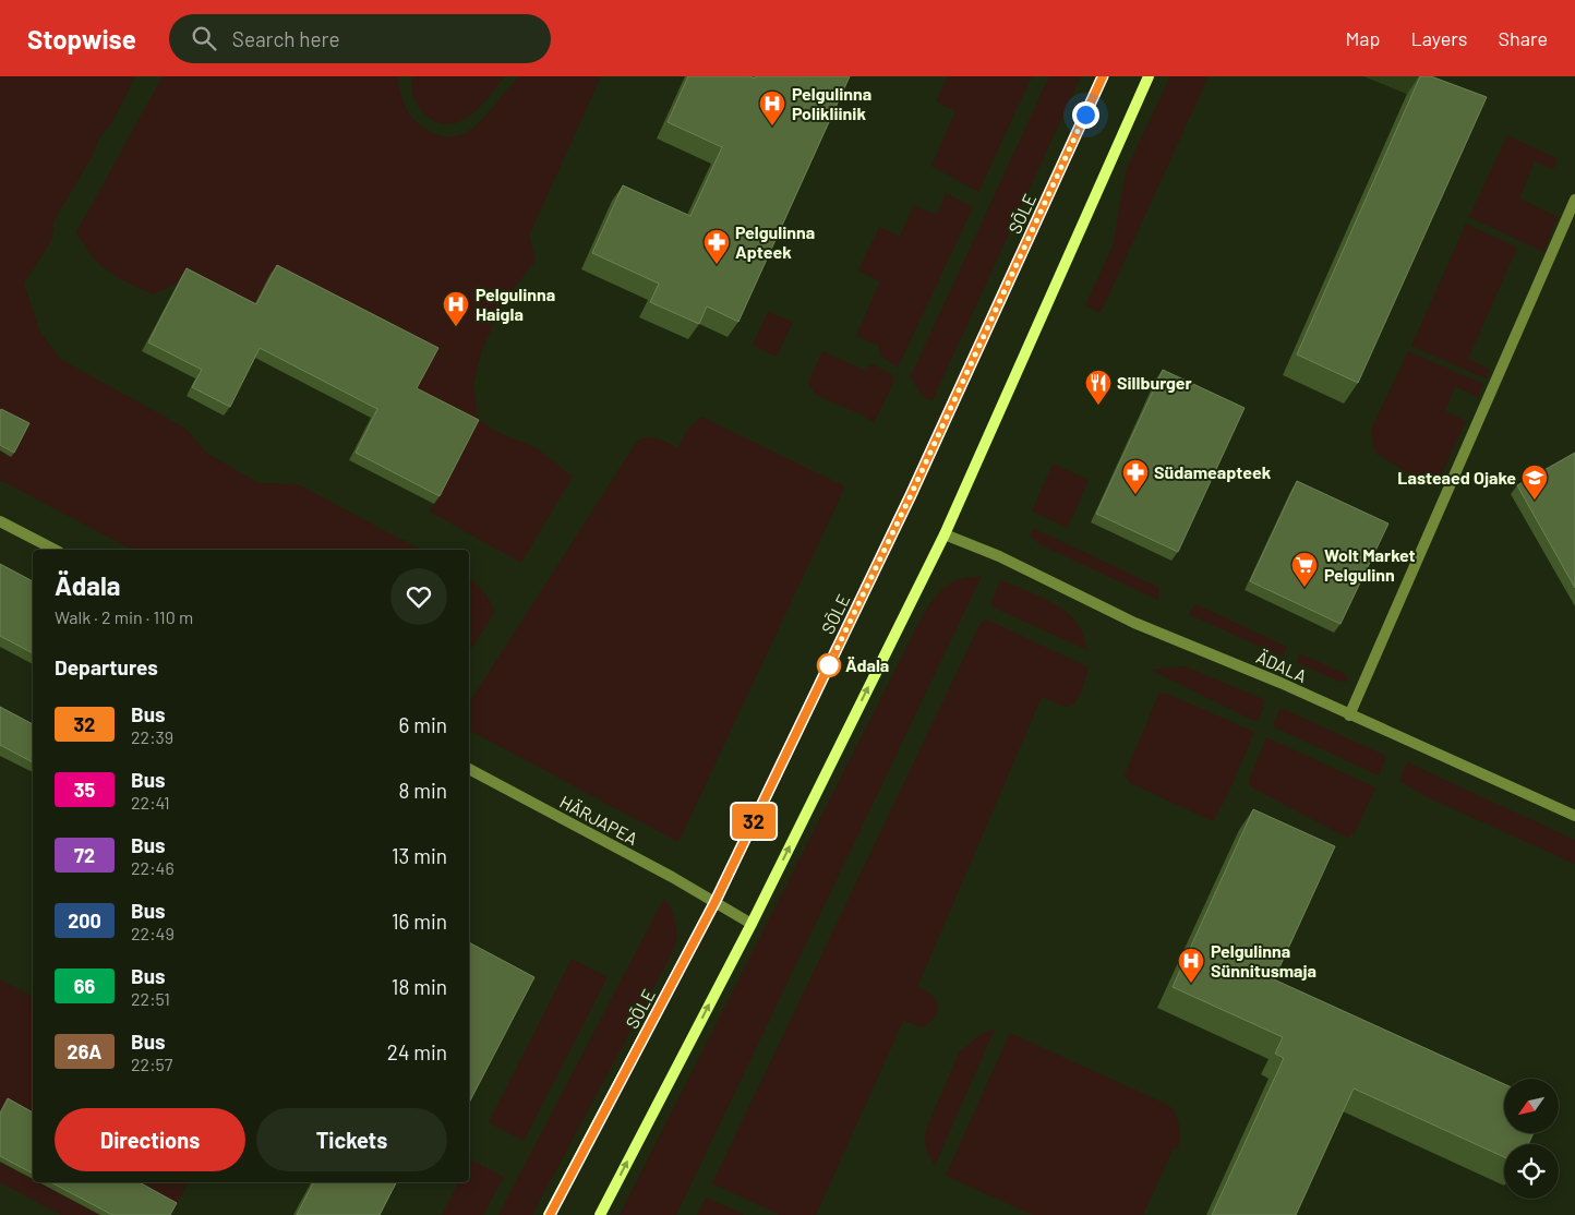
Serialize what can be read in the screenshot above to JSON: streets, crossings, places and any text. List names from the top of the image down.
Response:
{
  "streets": {
    "main road": ["SÕLE"],
    "street": ["ÄDALA", "HÄRJAPEA"]
  },
  "crossings": [
    ["SÕLE", "HÄRJAPEA"]
  ],
  "places": {
    "hospital": ["Pelgulinna Polikliinik", "Pelgulinna Haigla", "Pelgulinna Sünnitusmaja"],
    "pharmacy": ["Pelgulinna Apteek", "Südameapteek"],
    "restaurant": ["Sillburger"],
    "school or university": ["Lasteaed Ojake"],
    "supermarket": ["Wolt Market Pelgulinn"],
    "other": ["Ädala"]
  },
  "lines": ["bus line 32"],
  "north": "bottom left",
  "page": {
    "header": "Stopwise",
    "search": "Search here",
    "nav": ["Map", "Layers", "Share"],
    "on_map": "32",
    "heading": [
      ["Ädala", "Walk · 2 min · 110 m"],
      "Departures"
    ],
    "list": [
      {
        "mark": "32",
        "name": "Bus",
        "note": "22:39",
        "value": "6 min"
      },
      {
        "mark": "35",
        "name": "Bus",
        "note": "22:41",
        "value": "8 min"
      },
      {
        "mark": "72",
        "name": "Bus",
        "note": "22:46",
        "value": "13 min"
      },
      {
        "mark": "200",
        "name": "Bus",
        "note": "22:49",
        "value": "16 min"
      },
      {
        "mark": "66",
        "name": "Bus",
        "note": "22:51",
        "value": "18 min"
      },
      {
        "mark": "26A",
        "name": "Bus",
        "note": "22:57",
        "value": "24 min"
      }
    ],
    "buttons": ["Directions", "Tickets"]
  }
}
